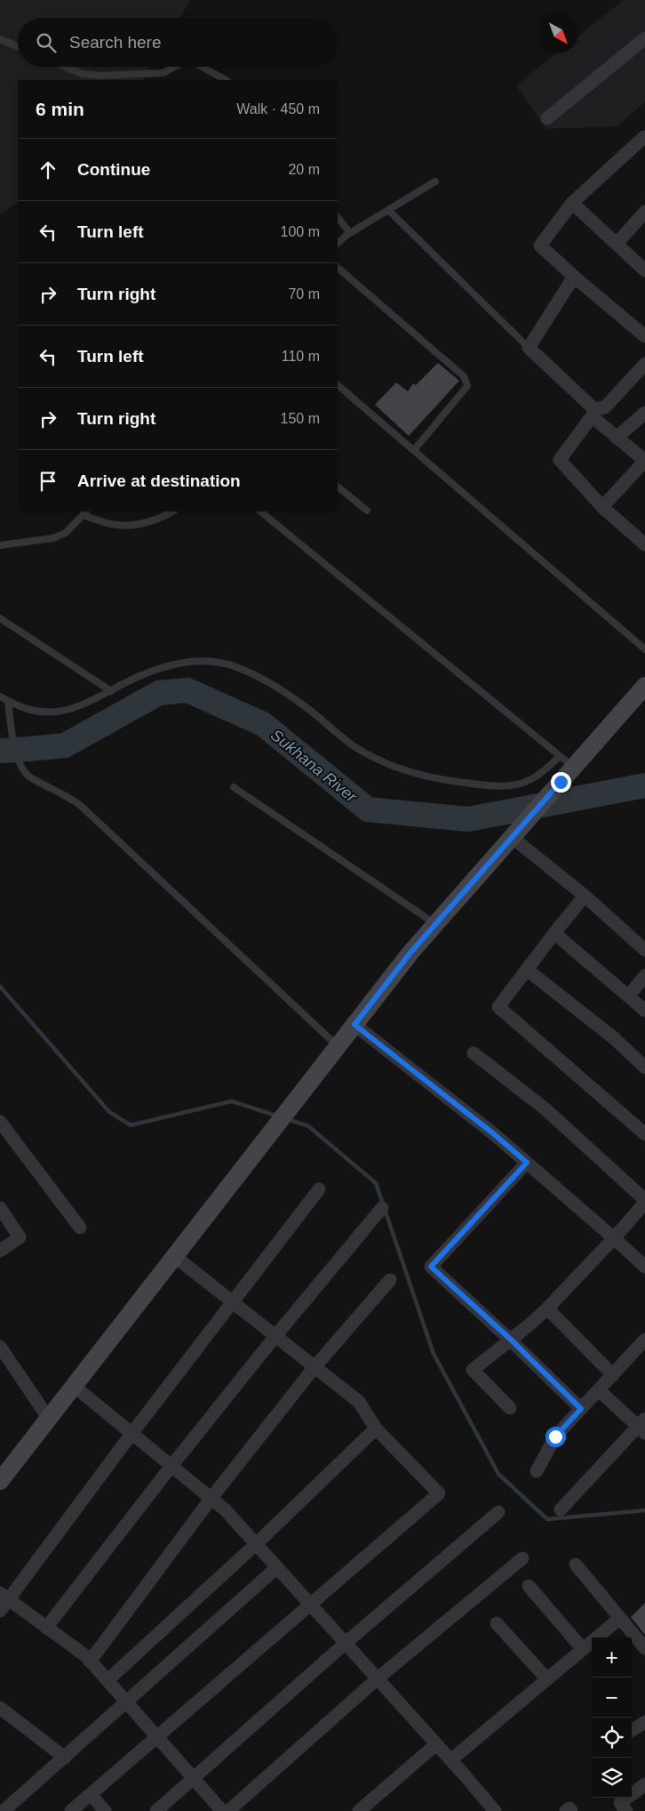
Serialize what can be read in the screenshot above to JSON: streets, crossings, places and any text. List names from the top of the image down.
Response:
{
  "water": ["Sukhana River"],
  "north": "bottom right",
  "page": {
    "search": "Search here",
    "heading": ["6 min", "Walk · 450 m"],
    "list": [
      ["Continue", "20 m"],
      ["Turn left", "100 m"],
      ["Turn right", "70 m"],
      ["Turn left", "110 m"],
      ["Turn right", "150 m"],
      "Arrive at destination"
    ],
    "map_buttons": ["+", "−"]
  }
}
